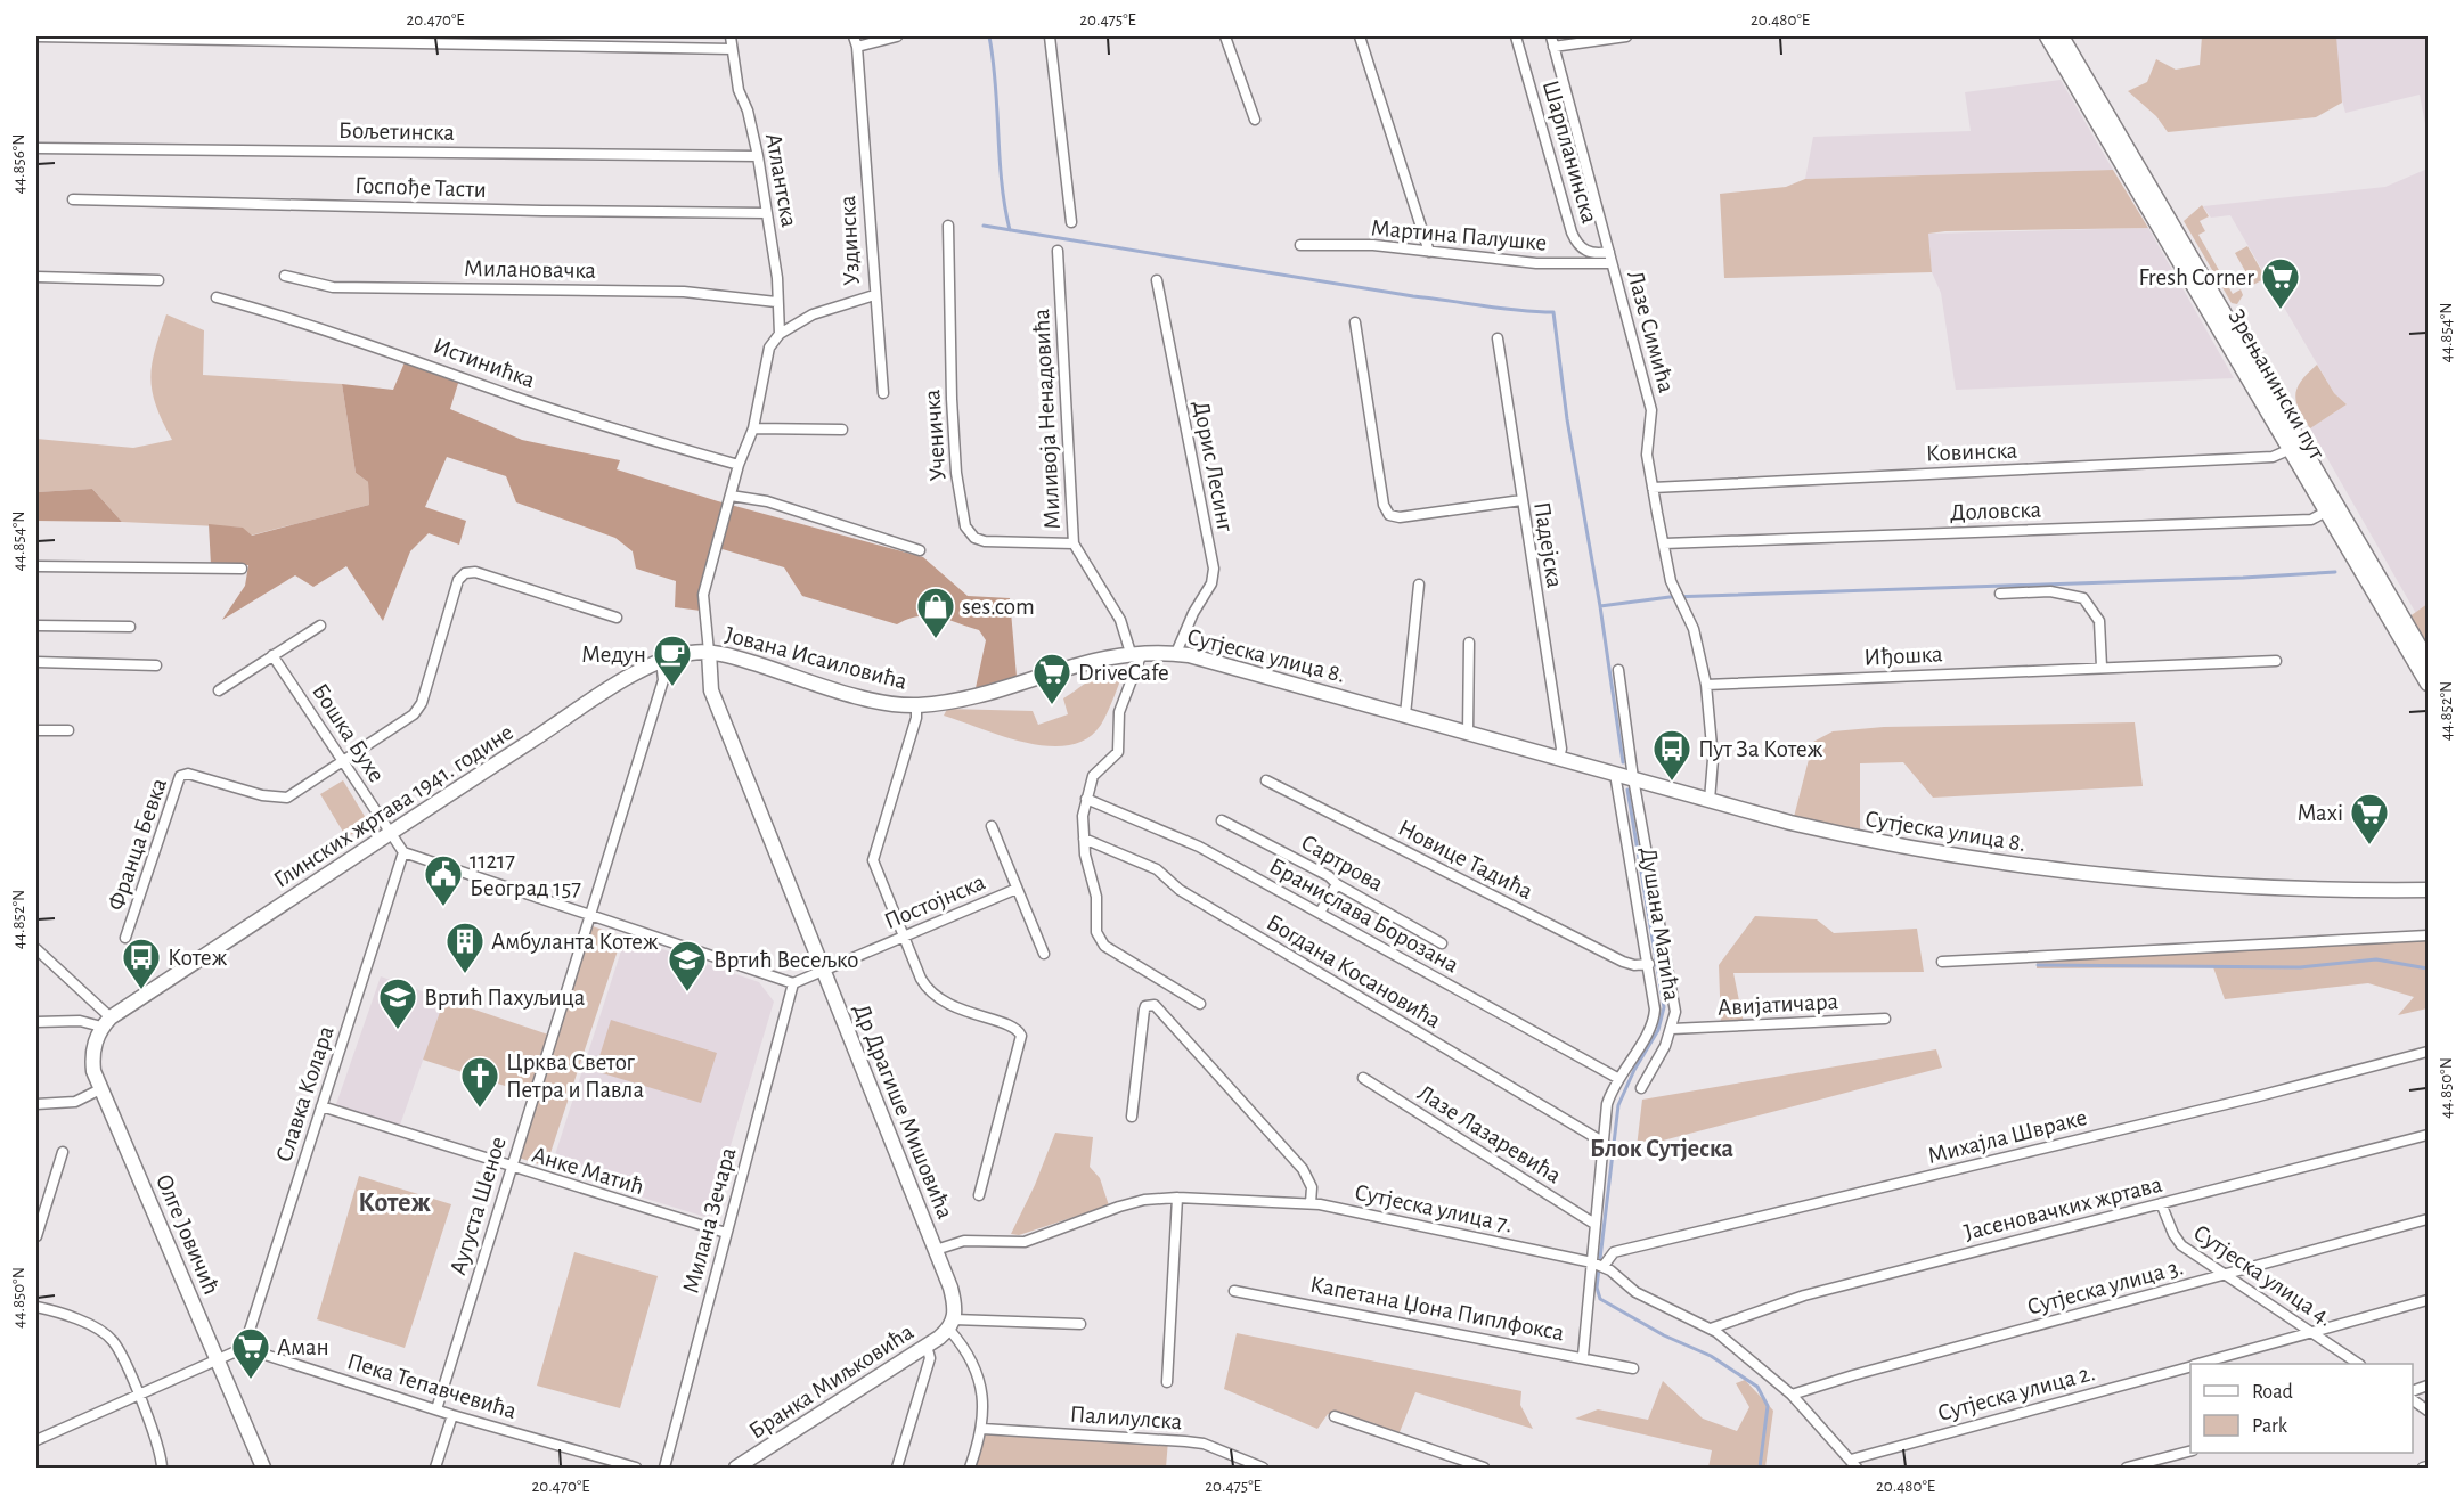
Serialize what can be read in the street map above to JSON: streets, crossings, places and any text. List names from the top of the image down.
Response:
{
  "streets": {
    "street": [
      "Бољетинска",
      "Шарпланинска",
      "Атлантска",
      "Госпође Тасти",
      "Мартина Палушке",
      "Уздинска",
      "Милановачка",
      "Лазе Симића",
      "Истинићка",
      "Зрењанински пут",
      "Миливоја Ненадовића",
      "Ученичка",
      "Ковинска",
      "Дорис Лесинг",
      "Доловска",
      "Падејска",
      "Сутјеска улица 8.",
      "Иђошка",
      "Јована Исаиловића",
      "Бошка Бухе",
      "Глинских жртава 1941. године",
      "Франца Бевка",
      "Новице Тадића",
      "Сартрова",
      "Постојнска",
      "Бранислава Борозана",
      "Душана Матића",
      "Богдана Косановића",
      "Авијатичара",
      "Славка Колара",
      "Др Драгише Мишовића",
      "Лазе Лазаревића",
      "Михајла Швраке",
      "Анке Матић",
      "Аугуста Шеное",
      "Сутјеска улица 7.",
      "Јасеновачких жртава",
      "Милана Зечара",
      "Олге Јовичић",
      "Сутјеска улица 4.",
      "Сутјеска улица 3.",
      "Капетана Џона Пиплфокса",
      "Бранка Миљковића",
      "Пека Тепавчевића",
      "Сутјеска улица 2.",
      "Палилулска"
    ]
  },
  "crossings": [
    ["Бољетинска", "Атлантска"],
    ["Шарпланинска", "Лазе Симића"],
    ["Атлантска", "Госпође Тасти"],
    ["Атлантска", "Уздинска"],
    ["Атлантска", "Милановачка"],
    ["Мартина Палушке", "Лазе Симића"],
    ["Лазе Симића", "Ковинска"],
    ["Лазе Симића", "Доловска"],
    ["Лазе Симића", "Сутјеска улица 8."],
    ["Лазе Симића", "Иђошка"],
    ["Зрењанински пут", "Ковинска"],
    ["Зрењанински пут", "Доловска"],
    ["Миливоја Ненадовића", "Ученичка"],
    ["Миливоја Ненадовића", "Сутјеска улица 8."],
    ["Дорис Лесинг", "Сутјеска улица 8."],
    ["Падејска", "Сутјеска улица 8."],
    ["Сутјеска улица 8.", "Јована Исаиловића"],
    ["Сутјеска улица 8.", "Душана Матића"],
    ["Јована Исаиловића", "Глинских жртава 1941. године"],
    ["Јована Исаиловића", "Постојнска"],
    ["Јована Исаиловића", "Др Драгише Мишовића"],
    ["Бошка Бухе", "Глинских жртава 1941. године"],
    ["Бошка Бухе", "Франца Бевка"],
    ["Бошка Бухе", "Славка Колара"],
    ["Глинских жртава 1941. године", "Др Драгише Мишовића"],
    ["Глинских жртава 1941. године", "Аугуста Шеное"],
    ["Глинских жртава 1941. године", "Олге Јовичић"],
    ["Новице Тадића", "Душана Матића"],
    ["Постојнска", "Др Драгише Мишовића"],
    ["Постојнска", "Милана Зечара"],
    ["Бранислава Борозана", "Душана Матића"],
    ["Душана Матића", "Богдана Косановића"],
    ["Душана Матића", "Лазе Лазаревића"],
    ["Душана Матића", "Сутјеска улица 7."],
    ["Душана Матића", "Капетана Џона Пиплфокса"],
    ["Славка Колара", "Анке Матић"],
    ["Славка Колара", "Пека Тепавчевића"],
    ["Др Драгише Мишовића", "Сутјеска улица 7."],
    ["Др Драгише Мишовића", "Бранка Миљковића"],
    ["Михајла Швраке", "Сутјеска улица 7."],
    ["Анке Матић", "Аугуста Шеное"],
    ["Анке Матић", "Милана Зечара"],
    ["Аугуста Шеное", "Пека Тепавчевића"],
    ["Сутјеска улица 7.", "Јасеновачких жртава"],
    ["Сутјеска улица 7.", "Сутјеска улица 3."],
    ["Сутјеска улица 7.", "Сутјеска улица 2."],
    ["Јасеновачких жртава", "Сутјеска улица 4."],
    ["Сутјеска улица 4.", "Сутјеска улица 3."],
    ["Сутјеска улица 4.", "Сутјеска улица 2."]
  ],
  "districts": ["Блок Сутјеска", "Котеж"],
  "places": {
    "supermarket": [
      "Fresh Corner",
      "DriveCafe",
      "Maxi",
      "Аман"
    ],
    "shop": ["ses.com"],
    "cafe": ["Медун"],
    "bus stop": ["Пут За Котеж", "Котеж"],
    "public building": ["11217 Београд 157"],
    "building": ["Амбуланта Котеж"],
    "school or university": ["Вртић Весељко", "Вртић Пахуљица"],
    "church": ["Црква Светог Петра и Павла"]
  },
  "legend": ["Road", "Park"],
  "coordinates": [
    "20.470°E",
    "20.475°E",
    "20.480°E",
    "44.856°N",
    "44.854°N",
    "44.852°N",
    "44.850°N"
  ]
}
